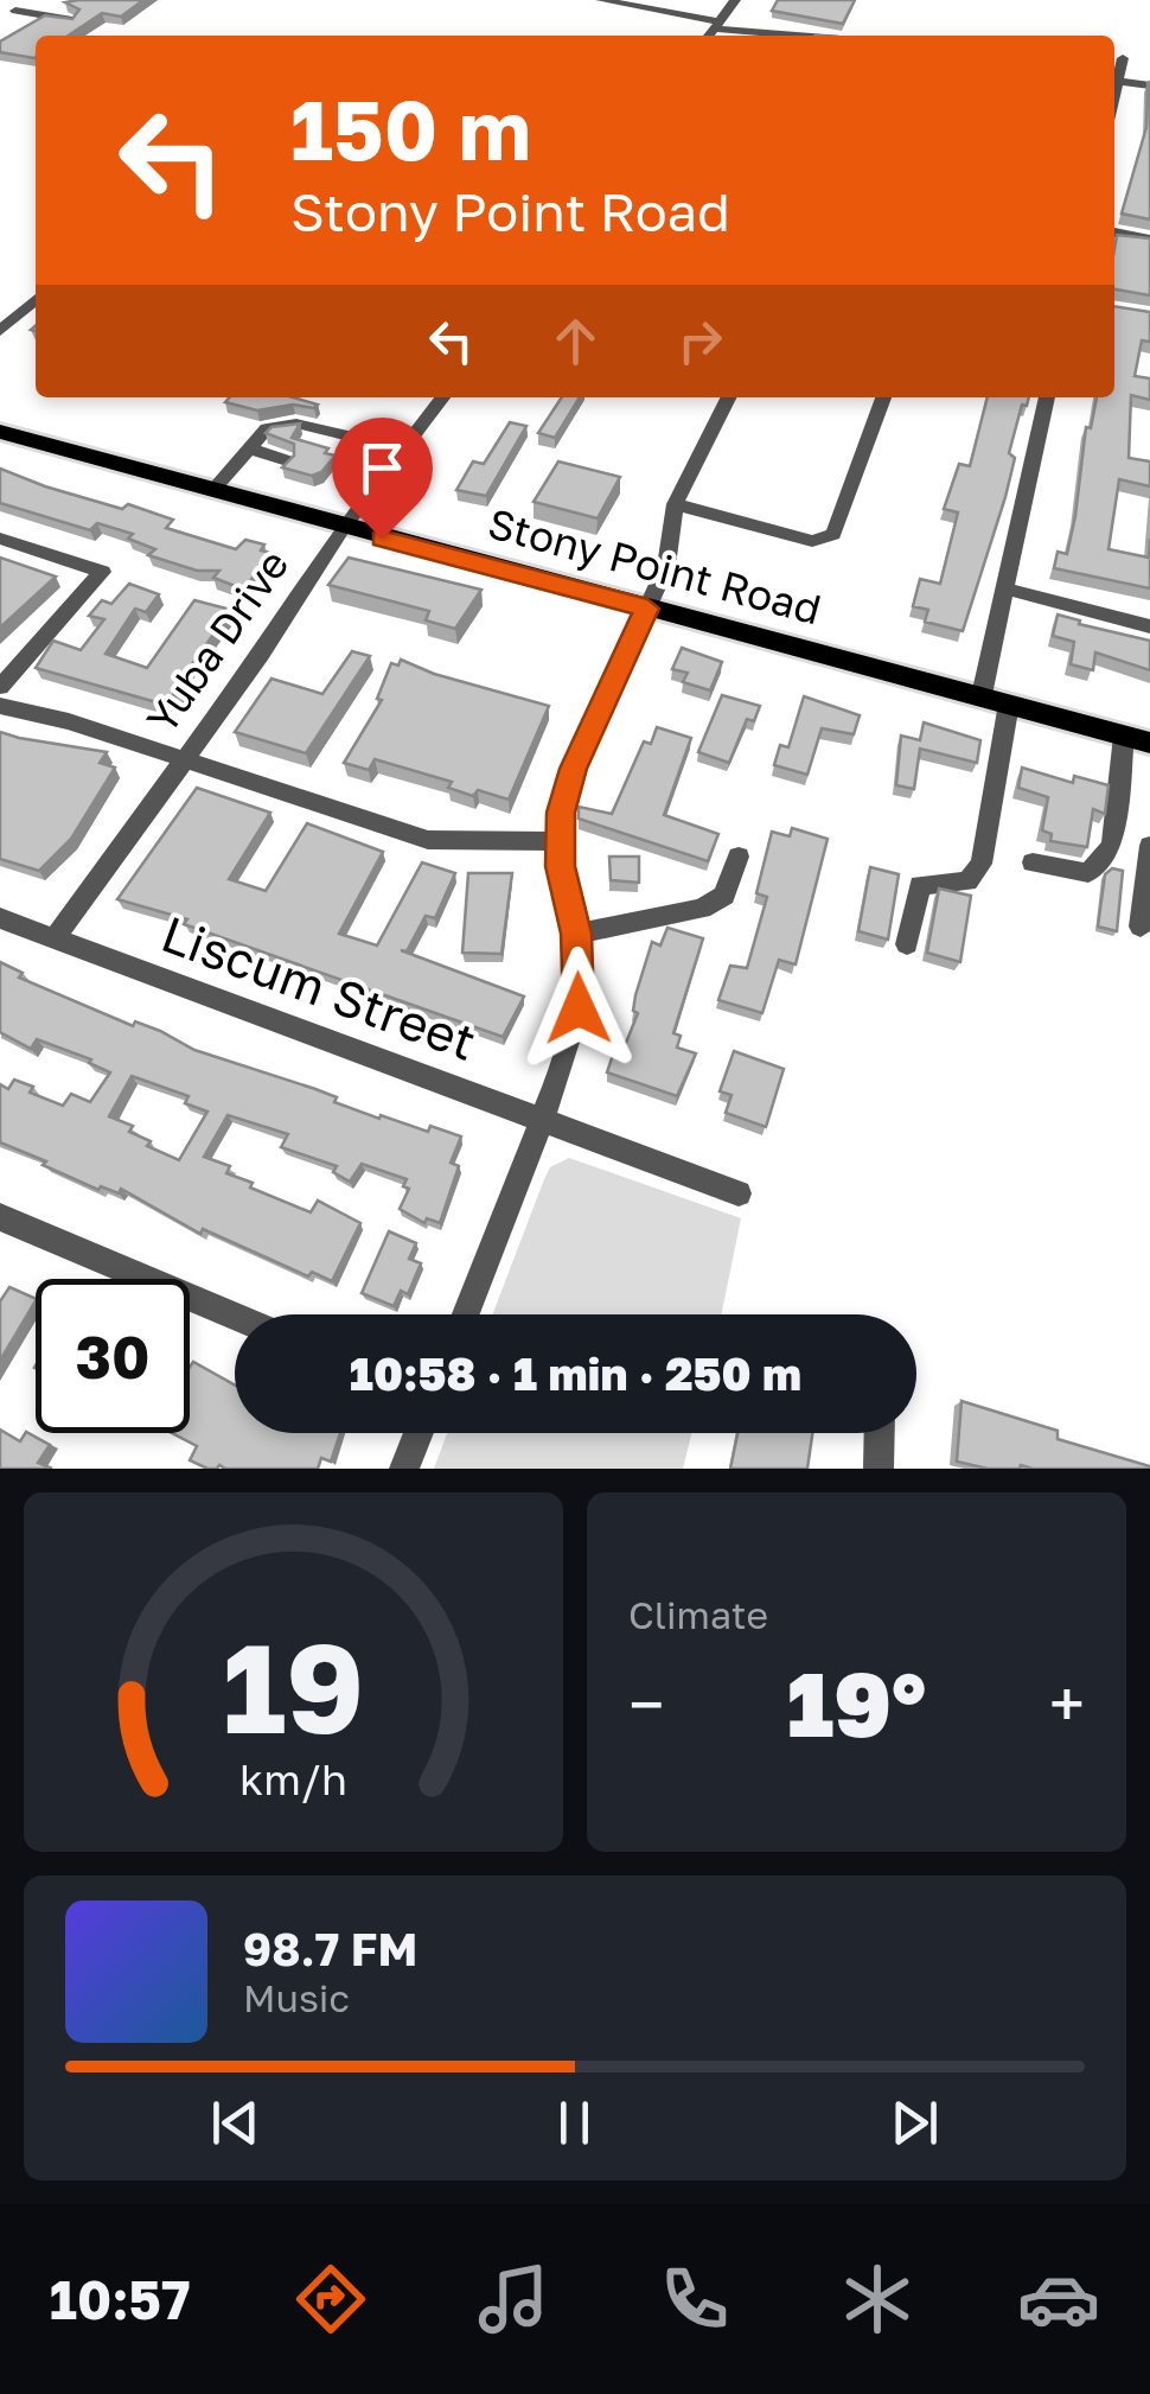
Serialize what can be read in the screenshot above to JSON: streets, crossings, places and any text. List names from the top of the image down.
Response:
{
  "streets": {
    "main road": ["Stony Point Road"],
    "street": ["Yuba Drive", "Liscum Street"]
  },
  "crossings": [
    ["Stony Point Road", "Yuba Drive"],
    ["Yuba Drive", "Liscum Street"]
  ],
  "page": {
    "turn": ["150 m", "Stony Point Road"],
    "limit": "30",
    "trip": "10:58 · 1 min · 250 m",
    "tile": "Climate",
    "heat": ["−", "19°", "+"],
    "song": ["98.7 FM", "Music"],
    "tabs": "10:57",
    "gauge": ["19", "km/h"]
  }
}
